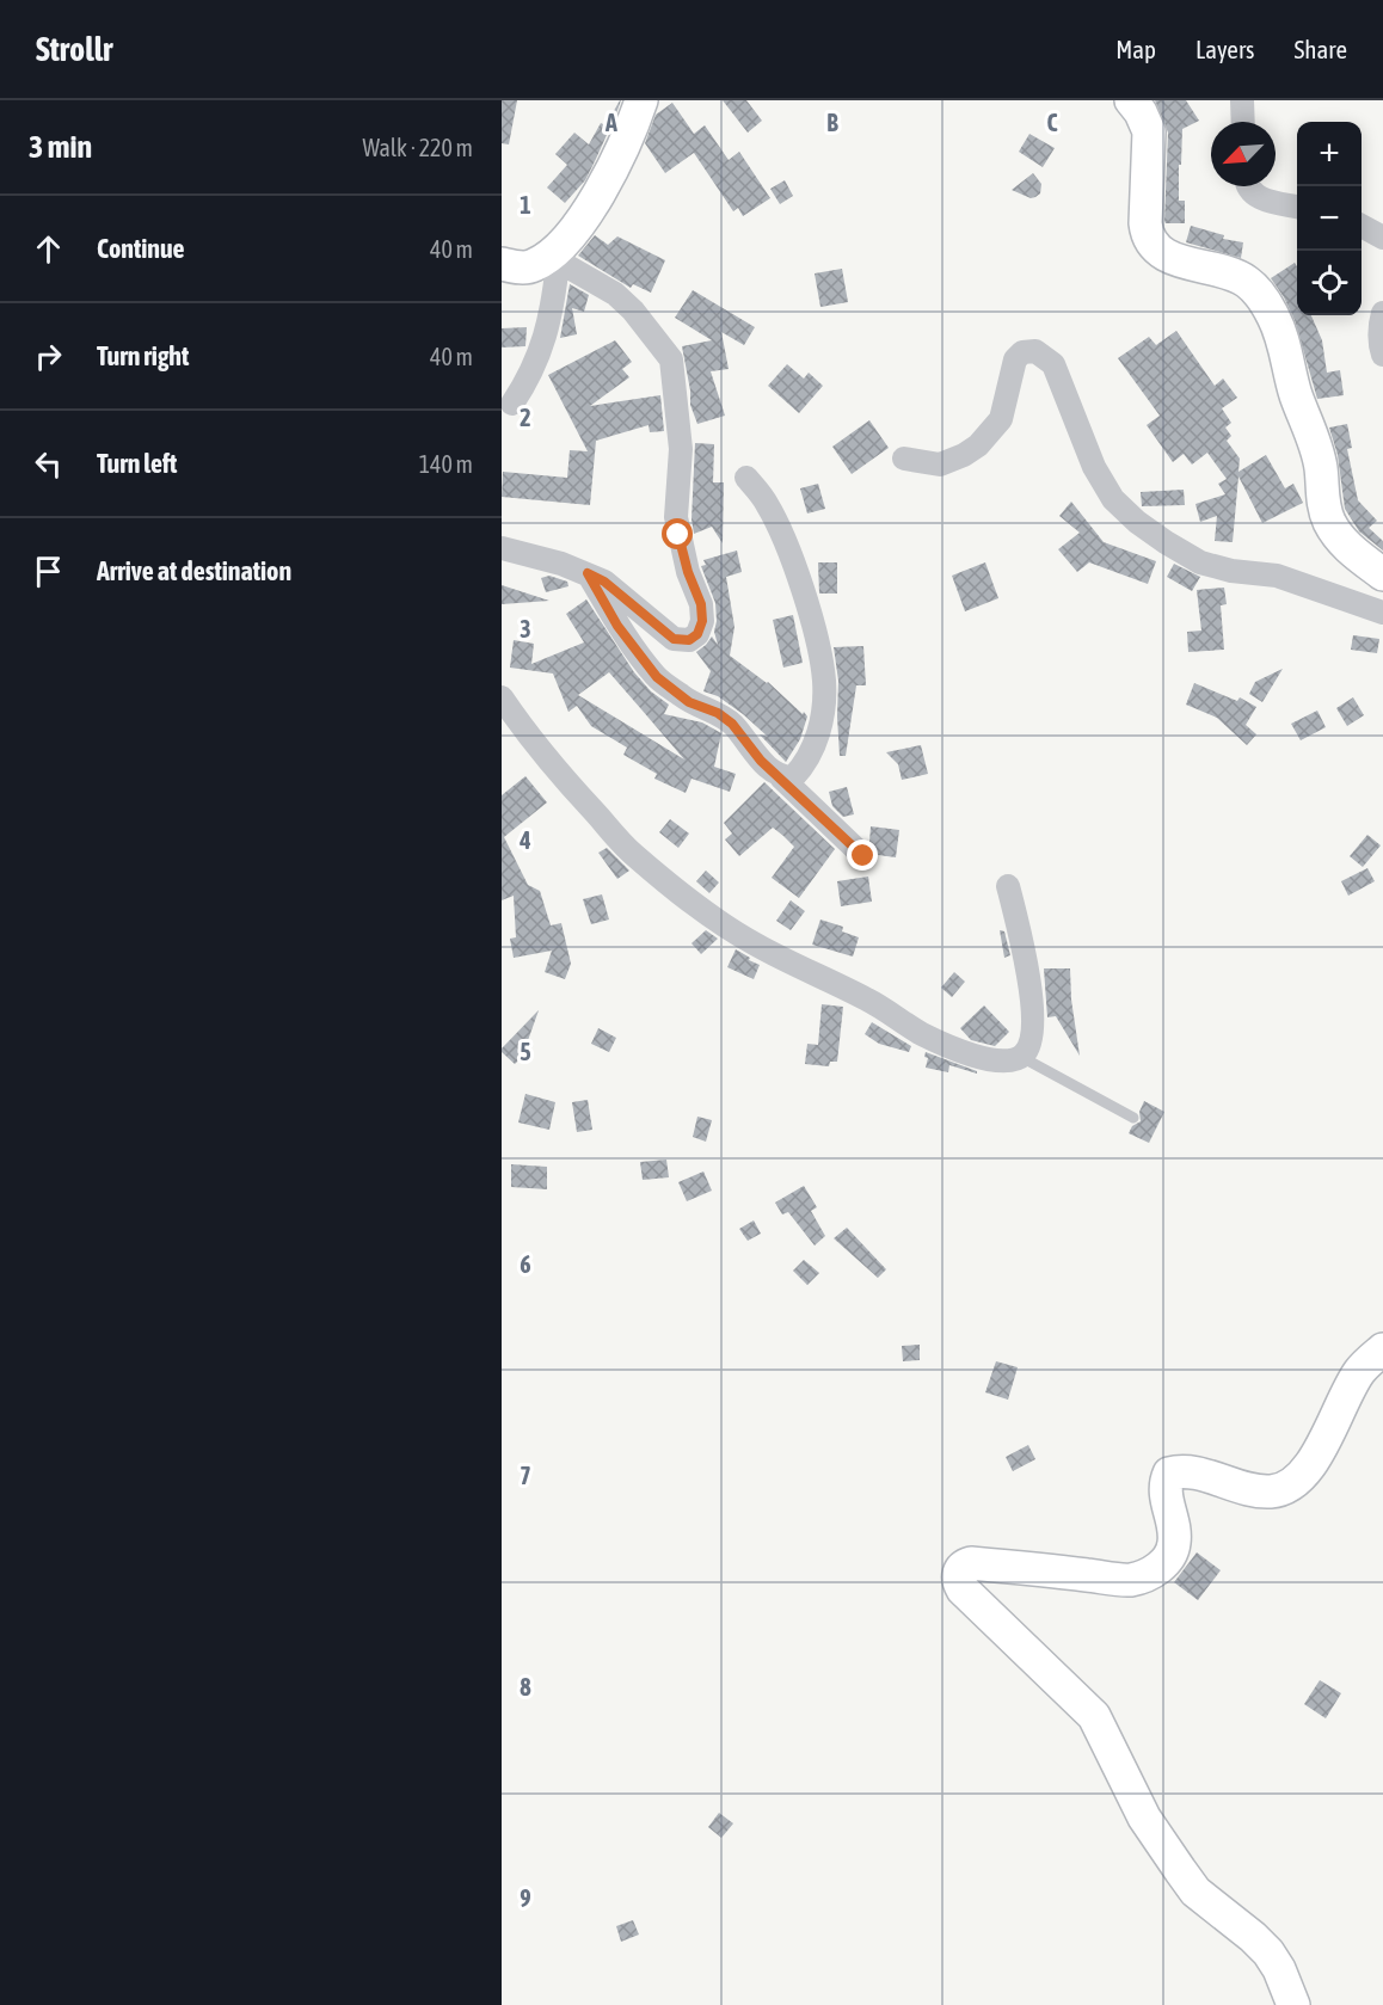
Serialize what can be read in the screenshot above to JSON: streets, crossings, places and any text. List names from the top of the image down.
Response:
{
  "north": "bottom left",
  "page": {
    "header": "Strollr",
    "nav": ["Map", "Layers", "Share"],
    "heading": ["3 min", "Walk · 220 m"],
    "map_buttons": ["+", "−"],
    "list": [
      ["Continue", "40 m"],
      ["Turn right", "40 m"],
      ["Turn left", "140 m"],
      "Arrive at destination"
    ]
  },
  "grid": {
    "columns": ["A", "B", "C"],
    "rows": [
      "1",
      "2",
      "3",
      "4",
      "5",
      "6",
      "7",
      "8",
      "9"
    ]
  }
}
